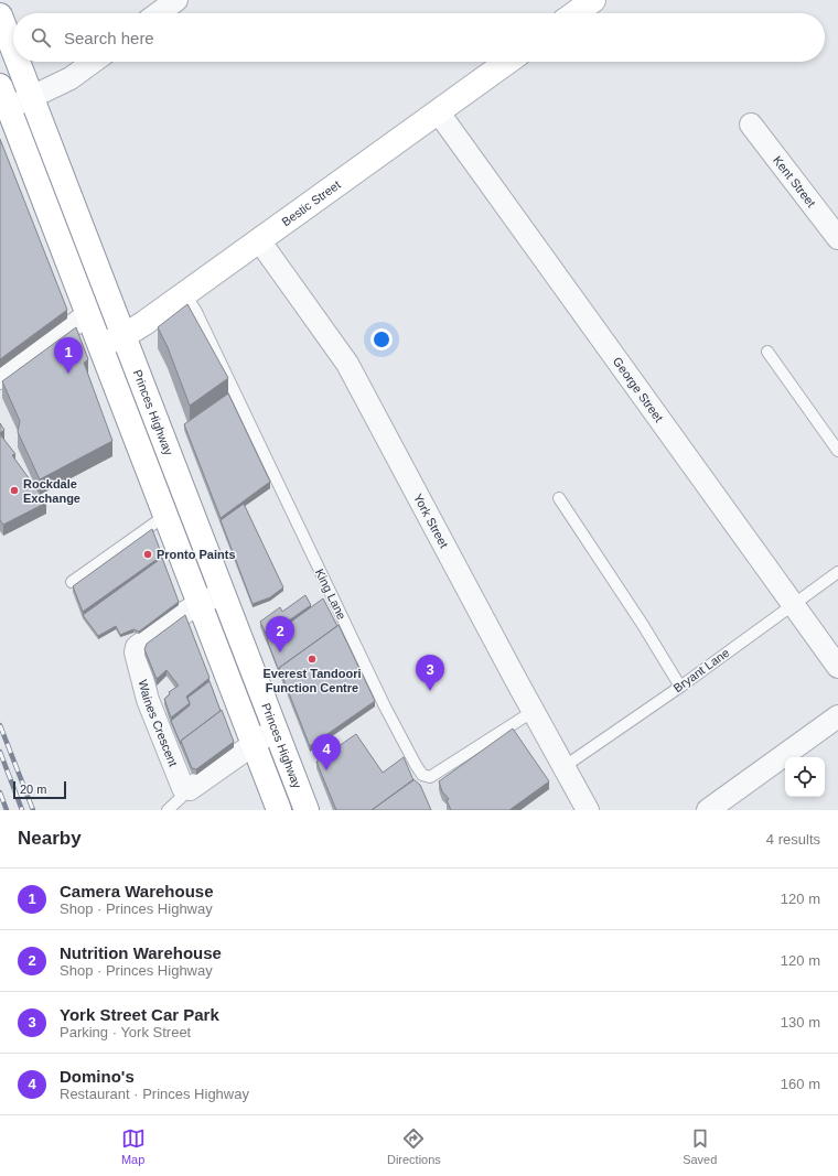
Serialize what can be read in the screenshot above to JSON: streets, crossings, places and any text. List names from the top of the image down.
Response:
{
  "streets": {
    "main road": ["Bestic Street", "Princes Highway"],
    "street": [
      "Kent Street",
      "George Street",
      "York Street",
      "Waines Crescent"
    ],
    "lane": ["King Lane", "Bryant Lane"]
  },
  "crossings": [
    ["Bestic Street", "George Street"],
    ["Bestic Street", "Princes Highway"],
    ["Bestic Street", "York Street"],
    ["Bestic Street", "King Lane"],
    ["George Street", "Bryant Lane"],
    ["Princes Highway", "Waines Crescent"],
    ["York Street", "King Lane"],
    ["York Street", "Bryant Lane"]
  ],
  "places": ["Rockdale Exchange", "Pronto Paints", "Everest Tandoori Function Centre"],
  "scale_bar": "20 m",
  "page": {
    "search": "Search here",
    "pins": [
      "1",
      "2",
      "3",
      "4"
    ],
    "scale": "20 m",
    "heading": ["Nearby", "4 results"],
    "list": [
      {
        "mark": "1",
        "name": "Camera Warehouse",
        "note": "Shop · Princes Highway",
        "value": "120 m"
      },
      {
        "mark": "2",
        "name": "Nutrition Warehouse",
        "note": "Shop · Princes Highway",
        "value": "120 m"
      },
      {
        "mark": "3",
        "name": "York Street Car Park",
        "note": "Parking · York Street",
        "value": "130 m"
      },
      {
        "mark": "4",
        "name": "Domino's",
        "note": "Restaurant · Princes Highway",
        "value": "160 m"
      }
    ],
    "nav": ["Map", "Directions", "Saved"]
  }
}
